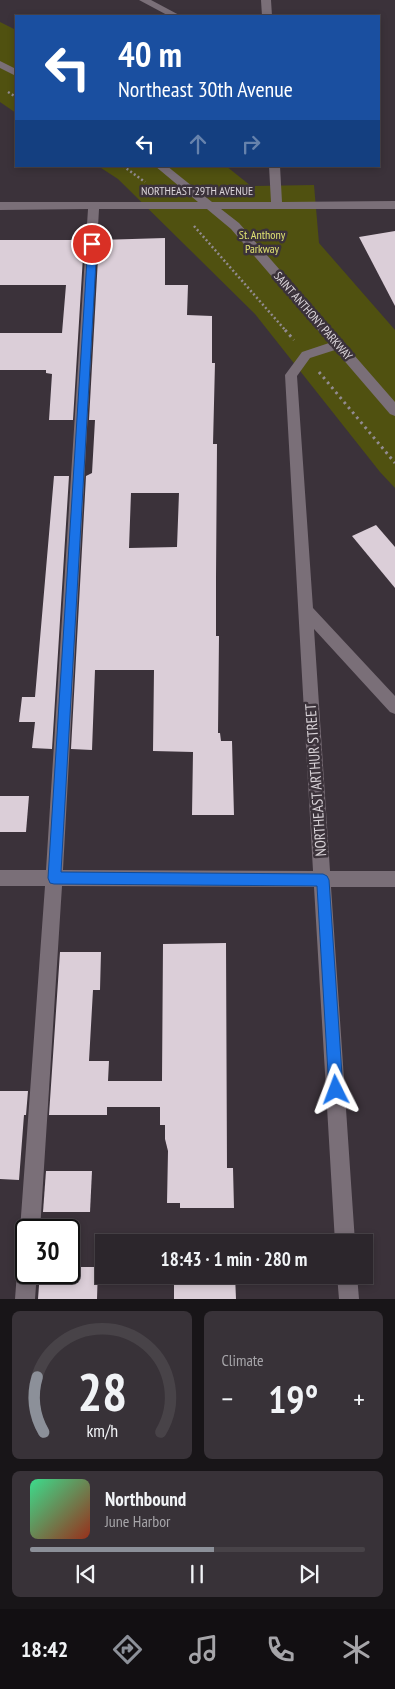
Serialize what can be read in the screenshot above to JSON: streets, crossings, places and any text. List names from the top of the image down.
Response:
{
  "streets": {
    "street": ["NORTHEAST 29TH AVENUE", "SAINT ANTHONY PARKWAY", "NORTHEAST ARTHUR STREET"]
  },
  "crossings": [
    ["NORTHEAST 29TH AVENUE", "SAINT ANTHONY PARKWAY"],
    ["SAINT ANTHONY PARKWAY", "NORTHEAST ARTHUR STREET"]
  ],
  "parks": ["St. Anthony Parkway"],
  "page": {
    "turn": ["40 m", "Northeast 30th Avenue"],
    "limit": "30",
    "trip": "18:43 · 1 min · 280 m",
    "tile": "Climate",
    "heat": ["−", "19°", "+"],
    "song": ["Northbound", "June Harbor"],
    "tabs": "18:42",
    "gauge": ["28", "km/h"]
  }
}
